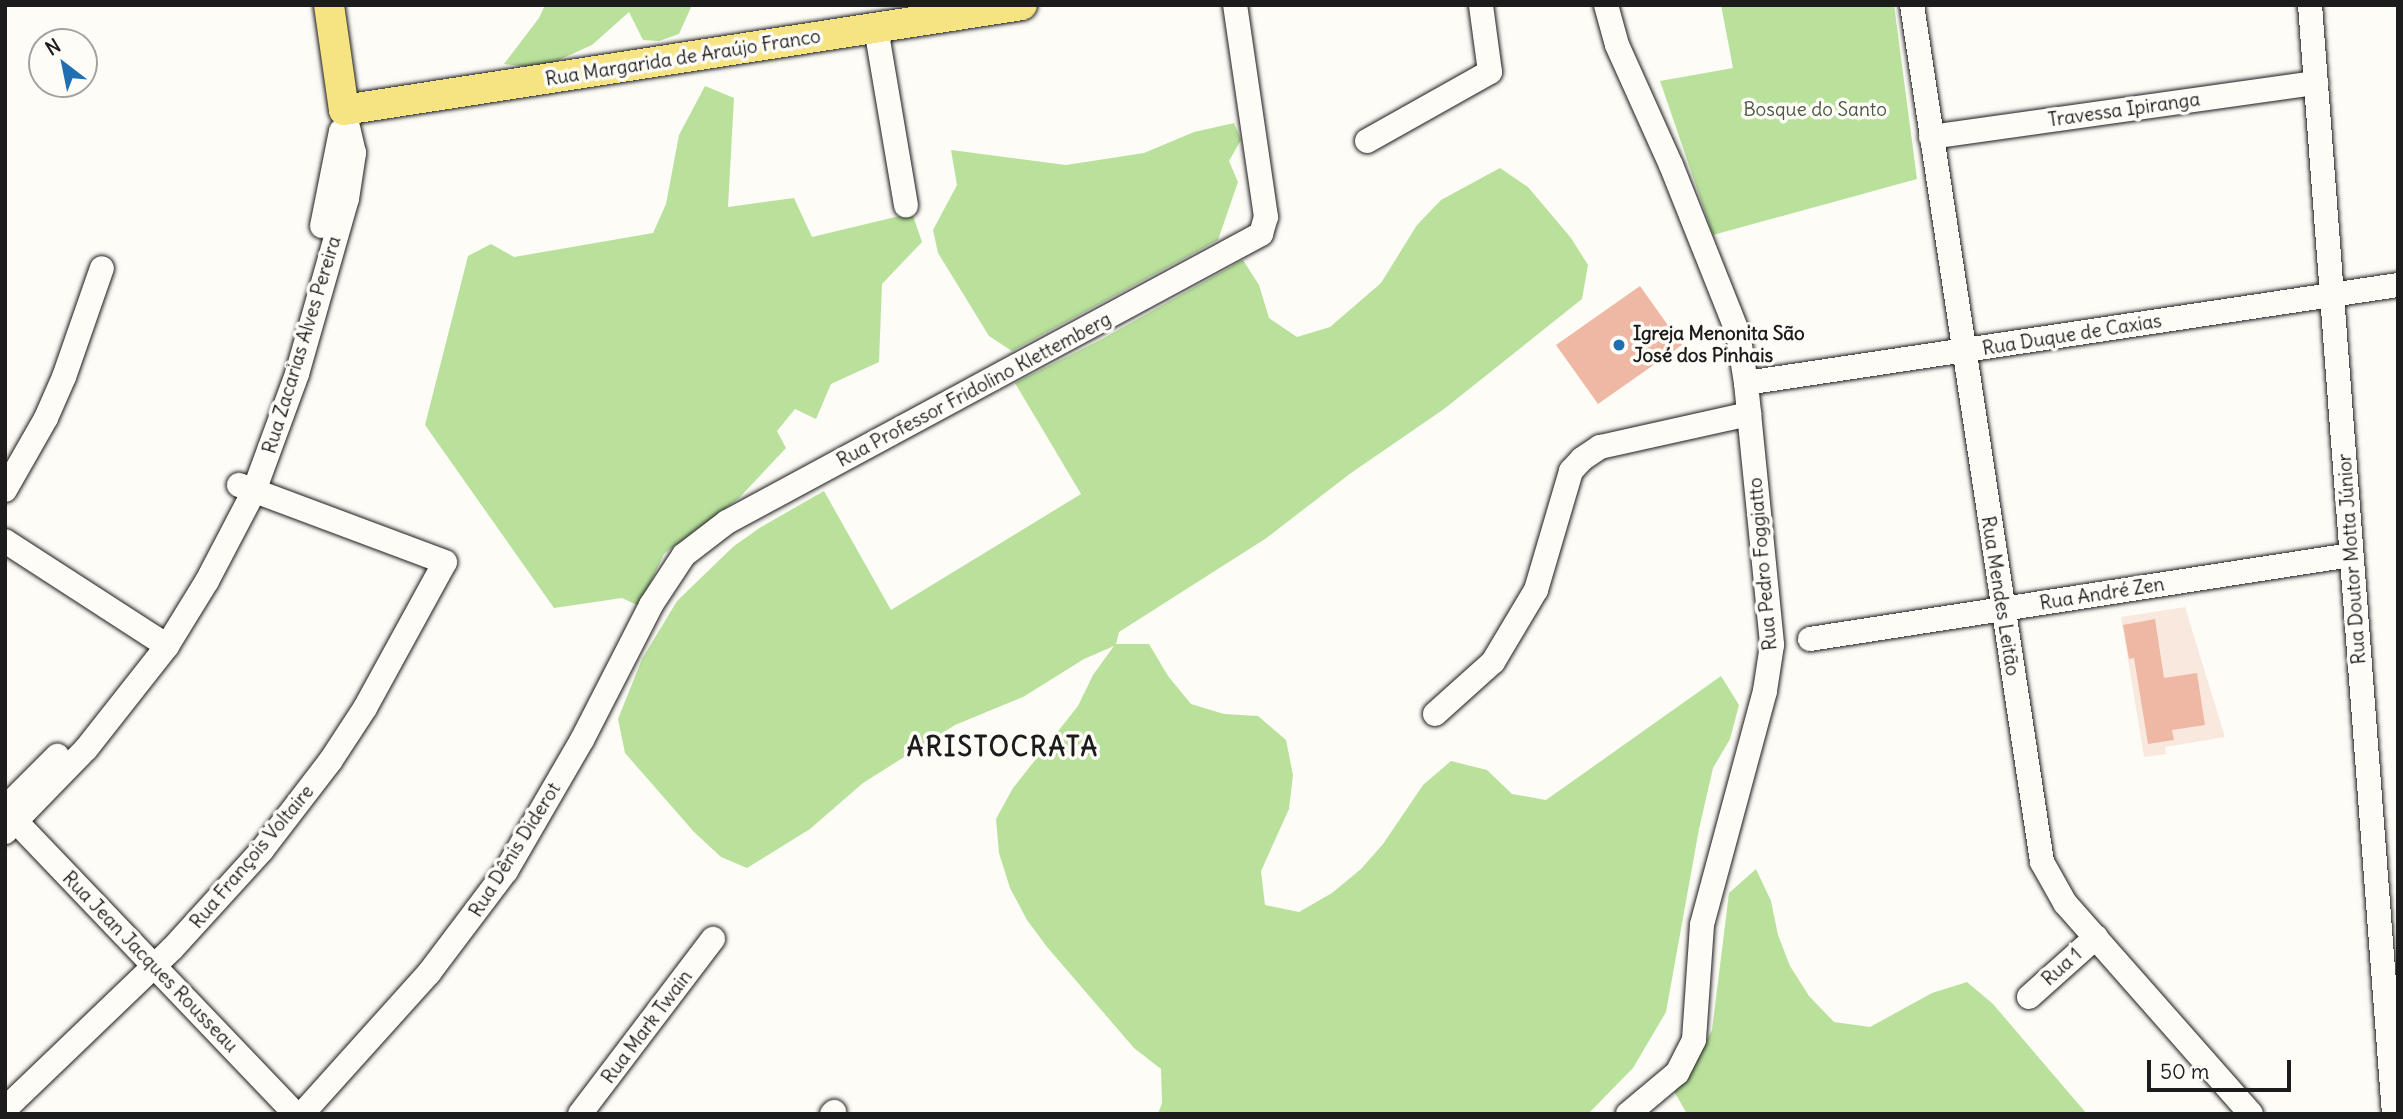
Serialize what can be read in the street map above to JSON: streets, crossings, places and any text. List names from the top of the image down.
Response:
{
  "streets": {
    "main road": ["Rua Margarida de Araújo Franco", "Rua Zacarias Alves Pereira"],
    "street": [
      "Travessa Ipiranga",
      "Rua Duque de Caxias",
      "Rua Professor Fridolino Klettemberg",
      "Rua Doutor Motta Júnior",
      "Rua Pedro Foggiatto",
      "Rua André Zen",
      "Rua Mendes Leitão",
      "Rua Dênis Diderot",
      "Rua François Voltaire",
      "Rua Jean Jacques Rousseau",
      "Rua 1",
      "Rua Mark Twain"
    ]
  },
  "crossings": [
    ["Rua Margarida de Araújo Franco", "Rua Zacarias Alves Pereira"],
    ["Travessa Ipiranga", "Rua Doutor Motta Júnior"],
    ["Travessa Ipiranga", "Rua Mendes Leitão"],
    ["Rua Duque de Caxias", "Rua Doutor Motta Júnior"],
    ["Rua Duque de Caxias", "Rua Pedro Foggiatto"],
    ["Rua Duque de Caxias", "Rua Mendes Leitão"],
    ["Rua Zacarias Alves Pereira", "Rua François Voltaire"],
    ["Rua Zacarias Alves Pereira", "Rua Jean Jacques Rousseau"],
    ["Rua Professor Fridolino Klettemberg", "Rua Dênis Diderot"],
    ["Rua Doutor Motta Júnior", "Rua André Zen"],
    ["Rua André Zen", "Rua Mendes Leitão"],
    ["Rua Mendes Leitão", "Rua 1"],
    ["Rua François Voltaire", "Rua Jean Jacques Rousseau"]
  ],
  "districts": ["ARISTOCRATA"],
  "parks": ["Bosque do Santo"],
  "places": ["Igreja Menonita São José dos Pinhais"],
  "scale_bar": "50 m",
  "north": "top left"
}
